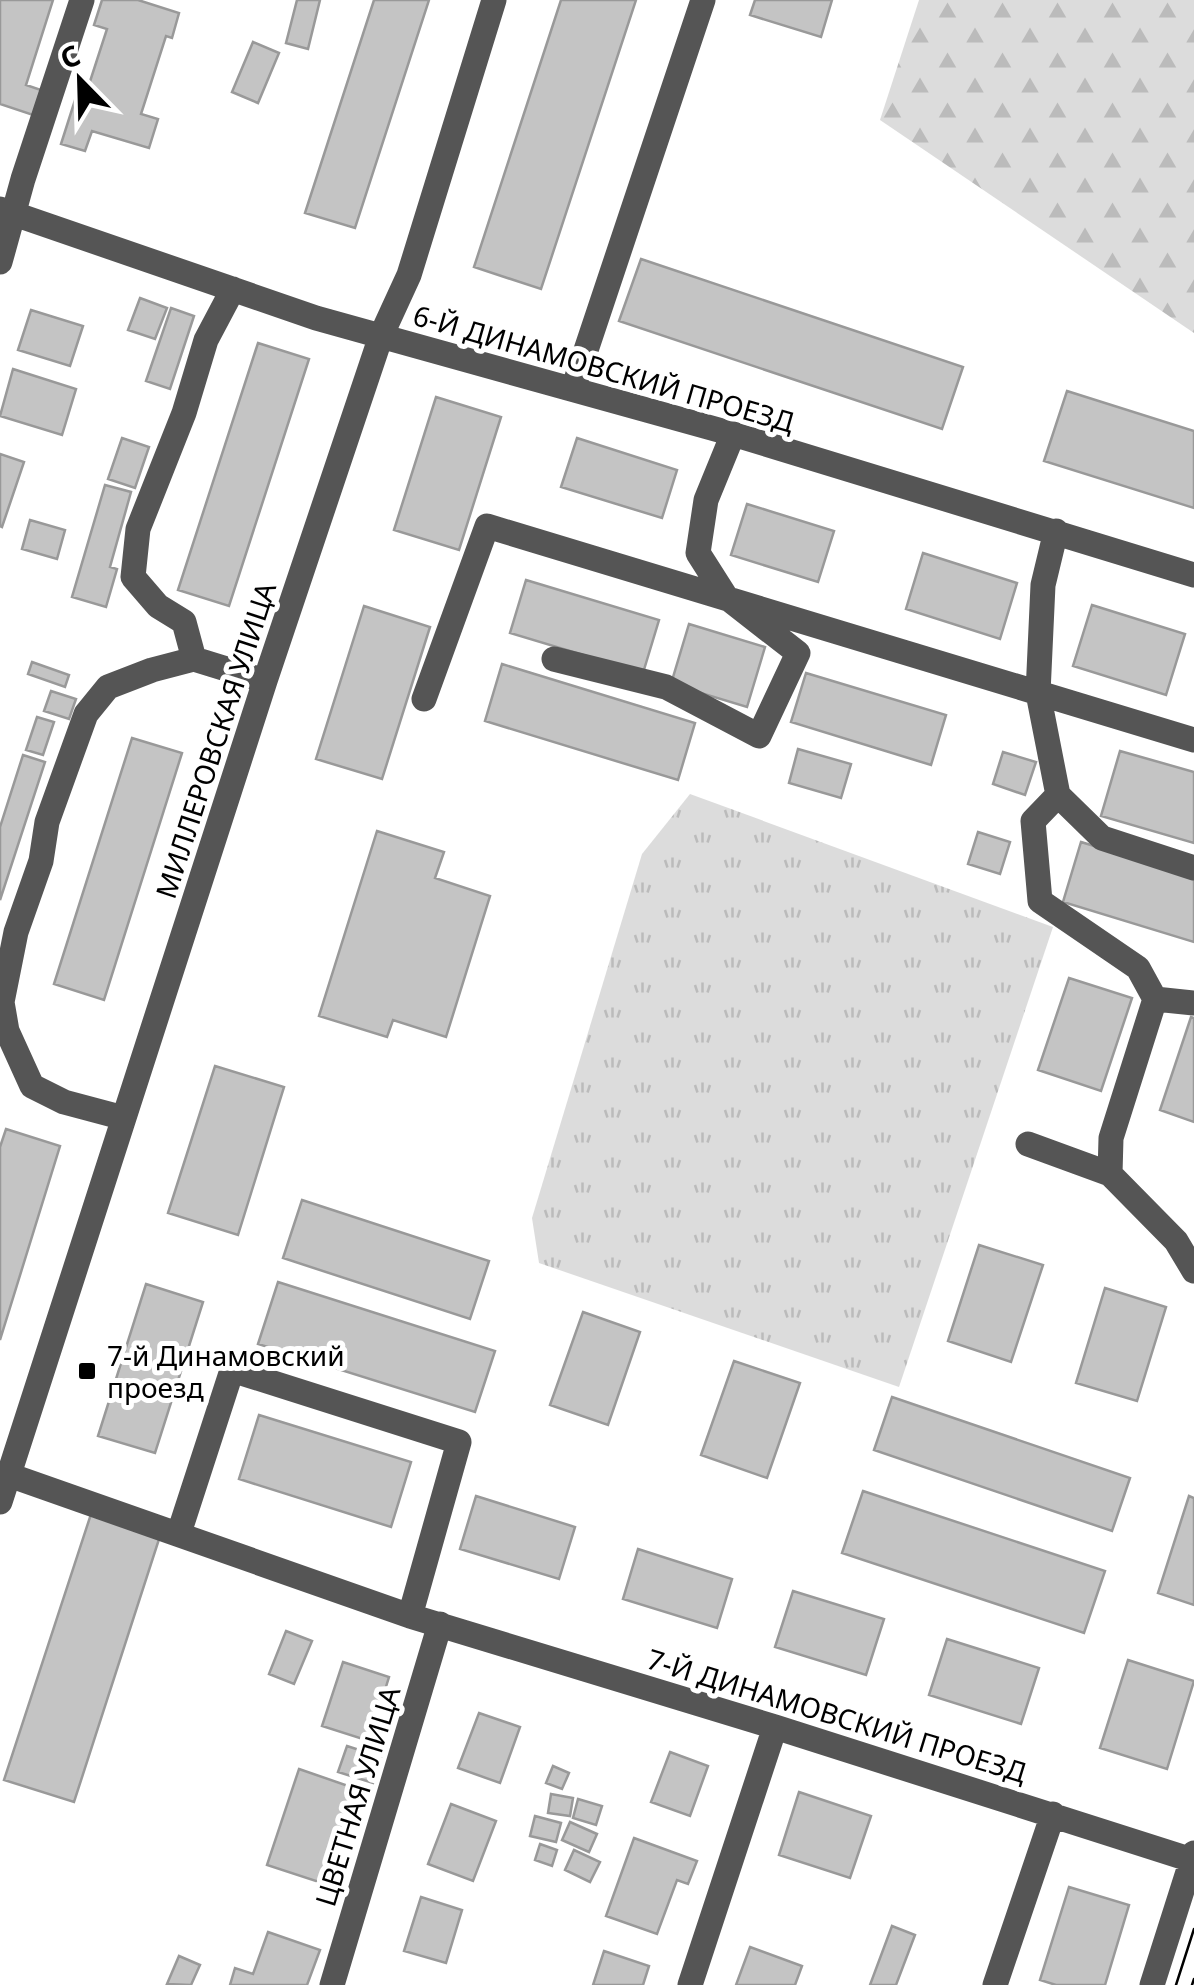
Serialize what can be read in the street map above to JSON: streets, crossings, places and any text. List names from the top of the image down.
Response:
{
  "streets": {
    "street": [
      "6-Й ДИНАМОВСКИЙ ПРОЕЗД",
      "МИЛЛЕРОВСКАЯ УЛИЦА",
      "7-Й ДИНАМОВСКИЙ ПРОЕЗД",
      "ЦВЕТНАЯ УЛИЦА"
    ]
  },
  "crossings": [
    ["6-Й ДИНАМОВСКИЙ ПРОЕЗД", "МИЛЛЕРОВСКАЯ УЛИЦА"],
    ["МИЛЛЕРОВСКАЯ УЛИЦА", "7-Й ДИНАМОВСКИЙ ПРОЕЗД"],
    ["7-Й ДИНАМОВСКИЙ ПРОЕЗД", "ЦВЕТНАЯ УЛИЦА"]
  ],
  "places": {
    "transit": ["7-й Динамовский проезд"]
  },
  "north": "top left"
}
